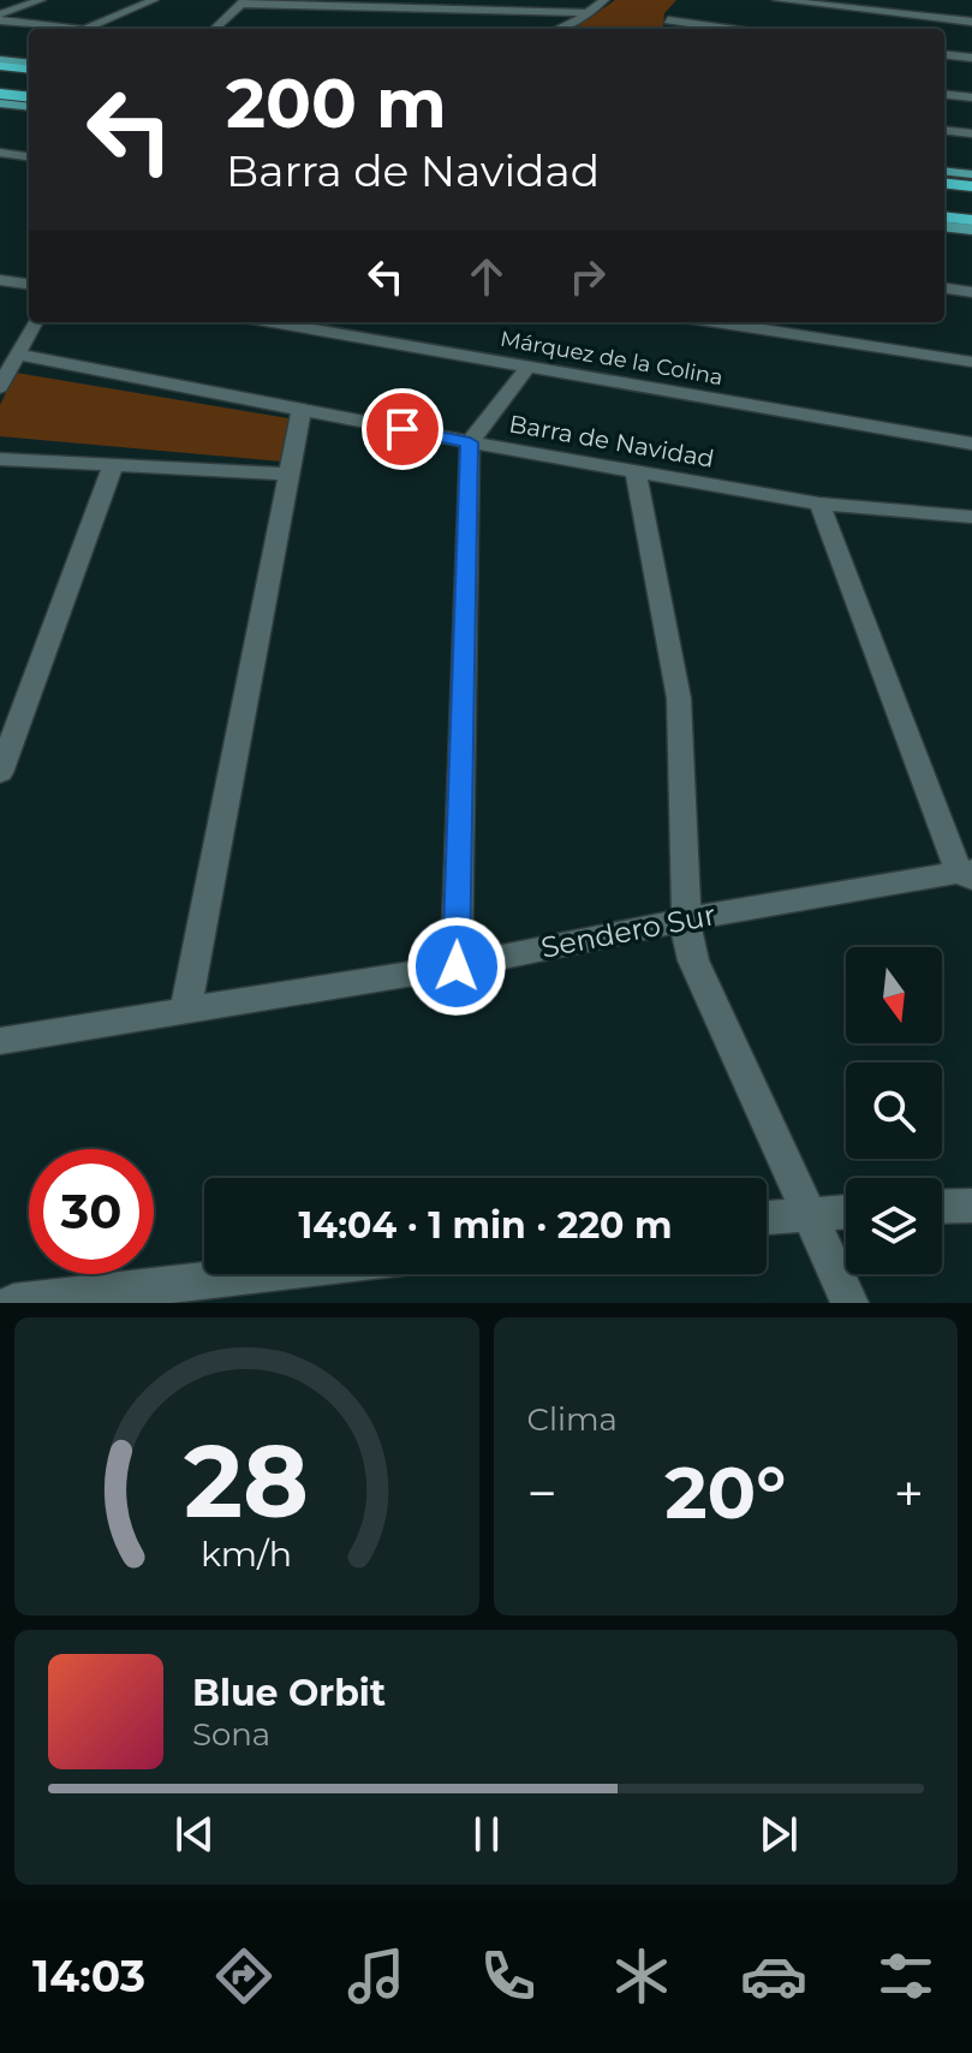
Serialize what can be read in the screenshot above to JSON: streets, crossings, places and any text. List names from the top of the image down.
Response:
{
  "streets": {
    "street": ["Márquez de la Colina", "Barra de Navidad", "Sendero Sur"]
  },
  "north": "bottom",
  "page": {
    "turn": ["200 m", "Barra de Navidad"],
    "limit": "30",
    "trip": "14:04 · 1 min · 220 m",
    "tile": "Clima",
    "heat": ["−", "20°", "+"],
    "song": ["Blue Orbit", "Sona"],
    "tabs": "14:03",
    "gauge": ["28", "km/h"]
  }
}
